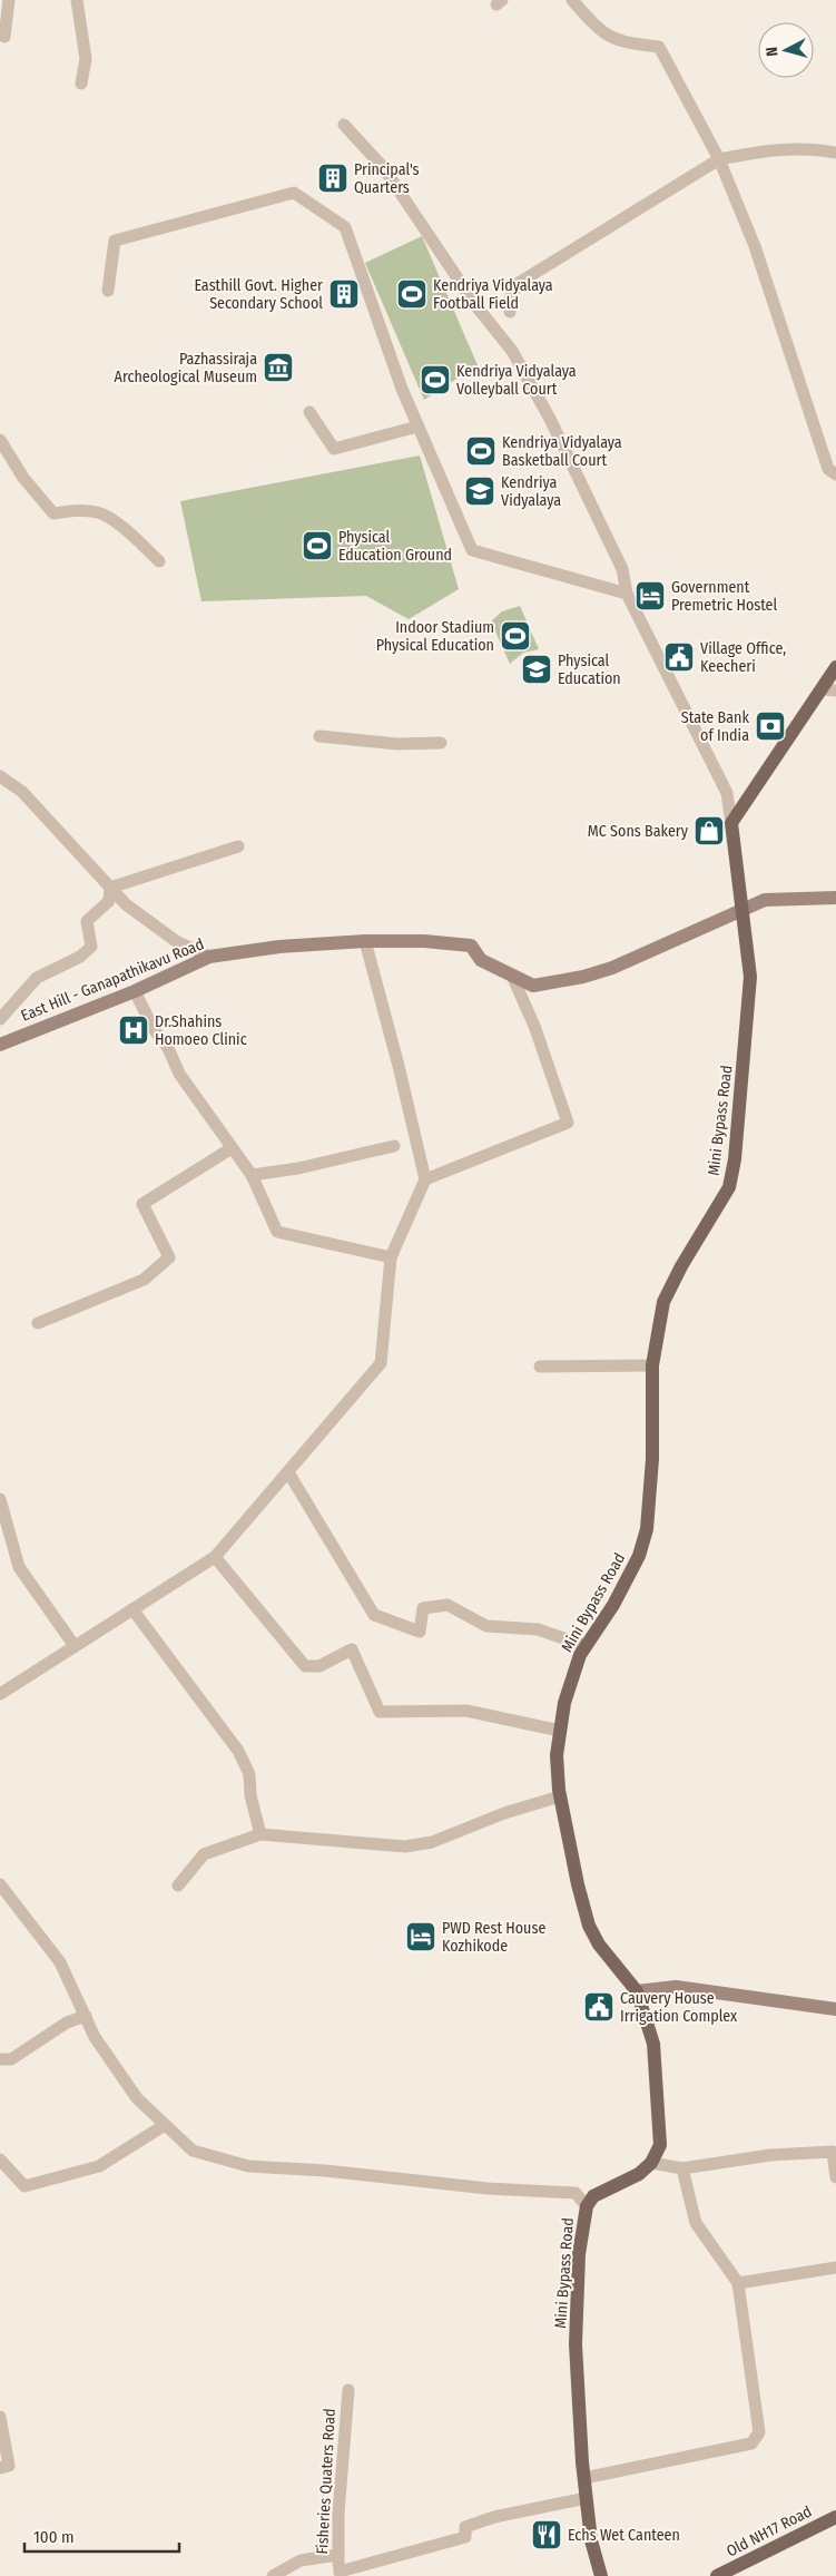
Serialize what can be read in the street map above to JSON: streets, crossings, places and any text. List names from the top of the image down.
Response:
{
  "streets": {
    "main road": ["East Hill - Ganapathikavu Road", "Mini Bypass Road", "Old NH17 Road"],
    "street": ["Fisheries Quaters Road"]
  },
  "crossings": [
    ["East Hill - Ganapathikavu Road", "Mini Bypass Road"]
  ],
  "places": {
    "building": ["Principal's Quarters", "Easthill Govt. Higher Secondary School"],
    "sports": [
      "Kendriya Vidyalaya Football Field",
      "Kendriya Vidyalaya Volleyball Court",
      "Kendriya Vidyalaya Basketball Court",
      "Physical Education Ground",
      "Indoor Stadium Physical Education"
    ],
    "museum": ["Pazhassiraja Archeological Museum"],
    "school or university": ["Kendriya Vidyalaya", "Physical Education"],
    "hotel": ["Government Premetric Hostel", "PWD Rest House Kozhikode"],
    "public building": ["Village Office, Keecheri", "Cauvery House Irrigation Complex"],
    "bank": ["State Bank of India"],
    "shop": ["MC Sons Bakery"],
    "hospital": ["Dr.Shahins Homoeo Clinic"],
    "restaurant": ["Echs Wet Canteen"]
  },
  "scale_bar": "100 m",
  "north": "left"
}
